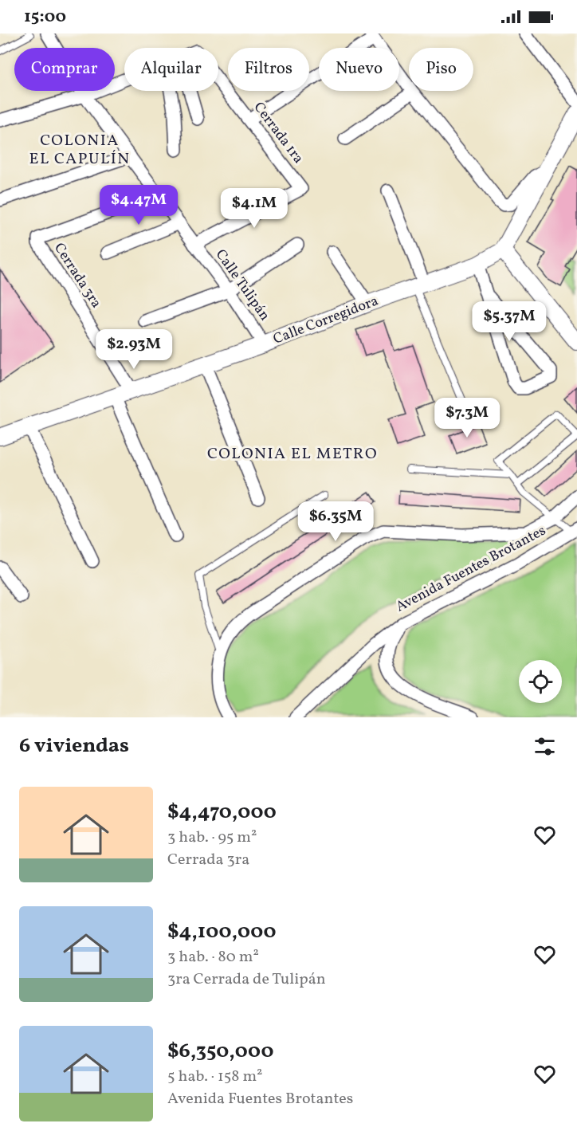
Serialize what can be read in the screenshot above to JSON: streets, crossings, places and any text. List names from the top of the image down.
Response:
{
  "streets": {
    "street": [
      "Cerrada 1ra",
      "Cerrada 3ra",
      "Calle Tulipán",
      "Calle Corregidora",
      "Avenida Fuentes Brotantes"
    ]
  },
  "crossings": [
    ["Cerrada 1ra", "Calle Tulipán"],
    ["Cerrada 3ra", "Calle Tulipán"],
    ["Cerrada 3ra", "Calle Corregidora"],
    ["Calle Tulipán", "Calle Corregidora"]
  ],
  "districts": ["COLONIA EL CAPULÍN", "COLONIA EL METRO"],
  "page": {
    "status": "15:00",
    "chip": [
      "Comprar",
      "Alquilar",
      "Filtros",
      "Nuevo",
      "Piso"
    ],
    "price": [
      "$4.47M",
      "$4.1M",
      "$5.37M",
      "$2.93M",
      "$7.3M",
      "$6.35M"
    ],
    "heading": "6 viviendas",
    "list": [
      {
        "name": "$4,470,000",
        "note": "3 hab. · 95 m² · Cerrada 3ra"
      },
      {
        "name": "$4,100,000",
        "note": "3 hab. · 80 m² · 3ra Cerrada de Tulipán"
      },
      {
        "name": "$6,350,000",
        "note": "5 hab. · 158 m² · Avenida Fuentes Brotantes"
      }
    ]
  }
}
